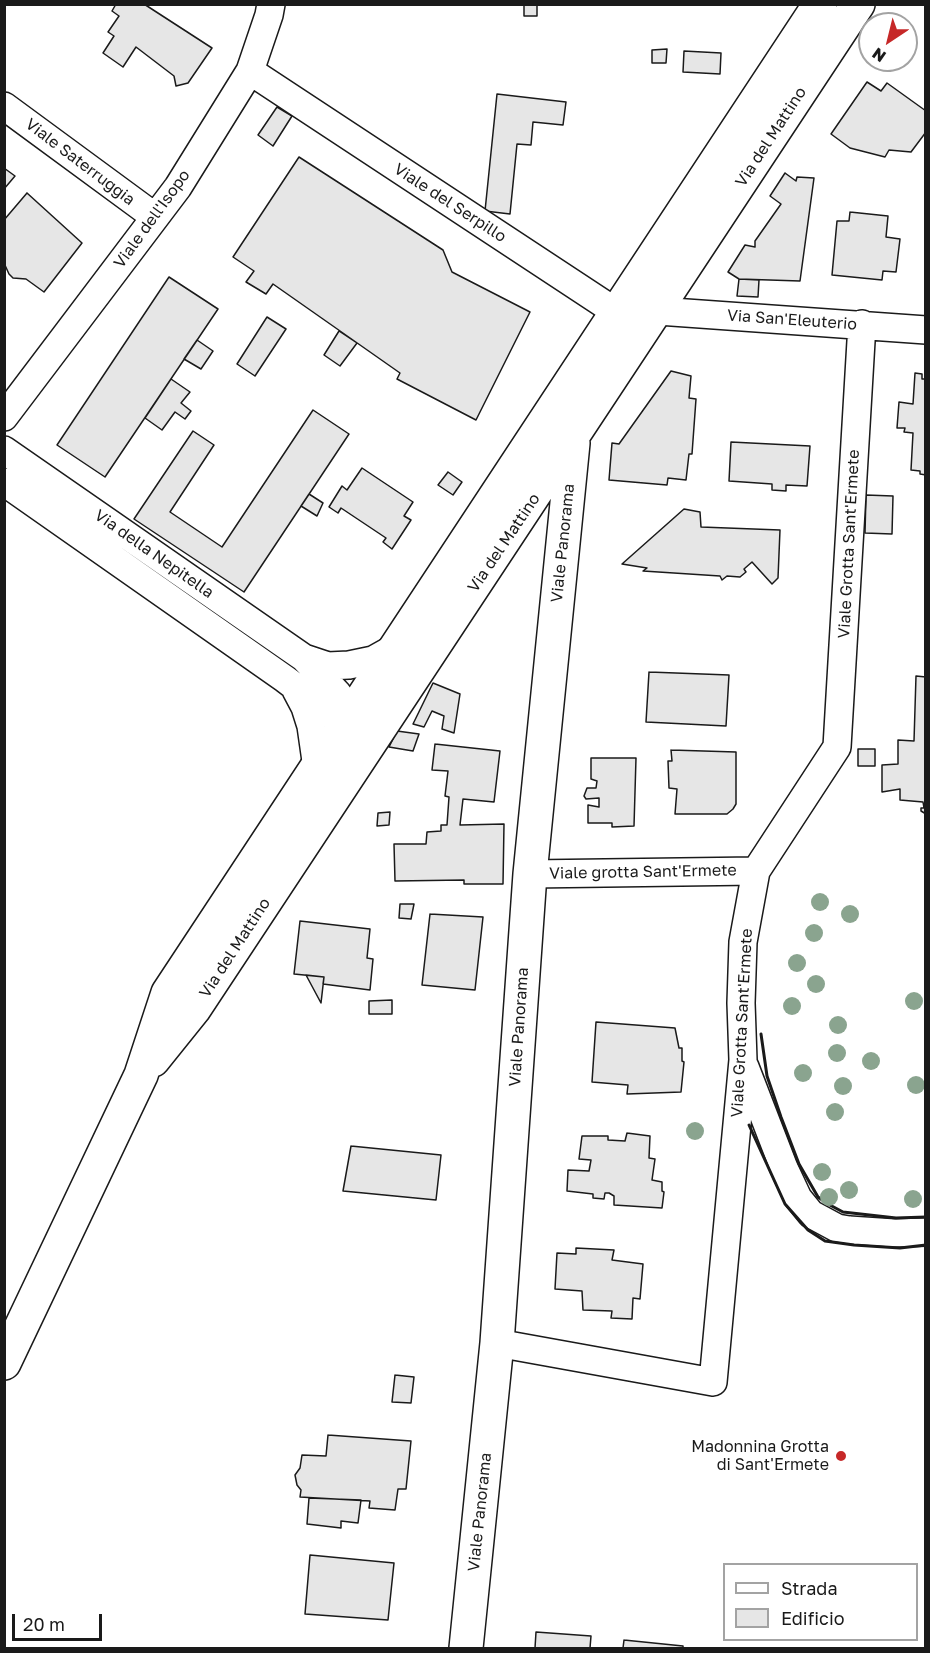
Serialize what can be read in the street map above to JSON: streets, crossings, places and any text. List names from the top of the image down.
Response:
{
  "streets": {
    "main road": ["Via del Mattino", "Viale Panorama"],
    "street": [
      "Viale Saterruggia",
      "Viale del Serpillo",
      "Viale dell'Isopo",
      "Via San'Eleuterio",
      "Viale Grotta Sant'Ermete",
      "Via della Nepitella",
      "Viale grotta Sant'Ermete"
    ]
  },
  "crossings": [
    ["Via del Mattino", "Viale del Serpillo"],
    ["Via del Mattino", "Via San'Eleuterio"],
    ["Via del Mattino", "Viale Panorama"],
    ["Via del Mattino", "Via della Nepitella"],
    ["Viale Saterruggia", "Viale dell'Isopo"],
    ["Viale del Serpillo", "Viale dell'Isopo"],
    ["Via San'Eleuterio", "Viale Grotta Sant'Ermete"],
    ["Viale Panorama", "Viale Grotta Sant'Ermete"],
    ["Viale Panorama", "Viale grotta Sant'Ermete"],
    ["Viale Grotta Sant'Ermete", "Viale grotta Sant'Ermete"]
  ],
  "places": ["Madonnina Grotta di Sant'Ermete"],
  "legend": ["Strada", "Edificio"],
  "scale_bar": "20 m",
  "north": "bottom left"
}
